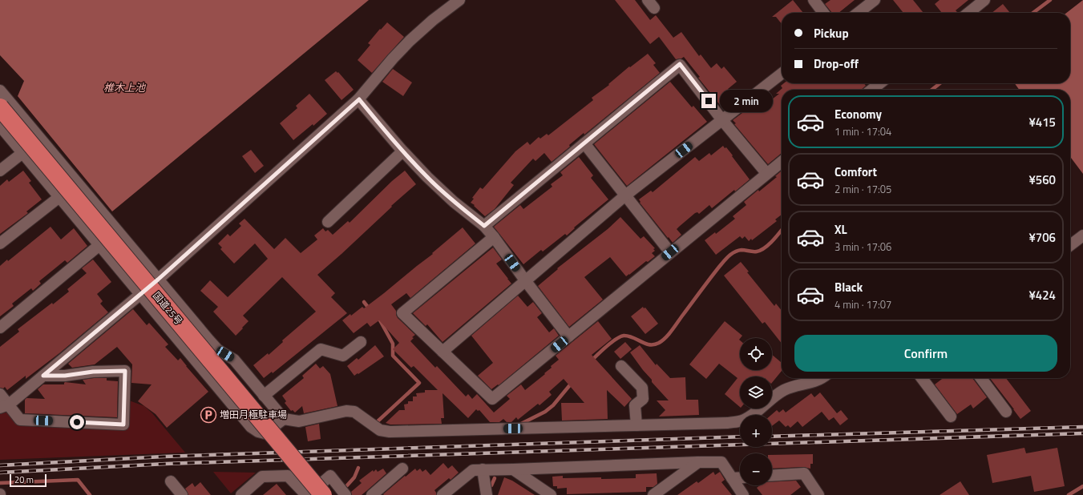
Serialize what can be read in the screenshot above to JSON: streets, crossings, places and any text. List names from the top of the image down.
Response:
{
  "streets": {
    "highway": ["国道25号"]
  },
  "water": ["椎木上池"],
  "places": {
    "parking": ["増田月極駐車場"]
  },
  "scale_bar": "20 m",
  "page": {
    "banner": ["Pickup", "Drop-off"],
    "bubble": "2 min",
    "list": [
      {
        "name": "Economy",
        "note": "1 min · 17:04",
        "value": "¥415"
      },
      {
        "name": "Comfort",
        "note": "2 min · 17:05",
        "value": "¥560"
      },
      {
        "name": "XL",
        "note": "3 min · 17:06",
        "value": "¥706"
      },
      {
        "name": "Black",
        "note": "4 min · 17:07",
        "value": "¥424"
      }
    ],
    "buttons": "Confirm",
    "map_buttons": ["+", "−"],
    "scale": "20 m"
  }
}
